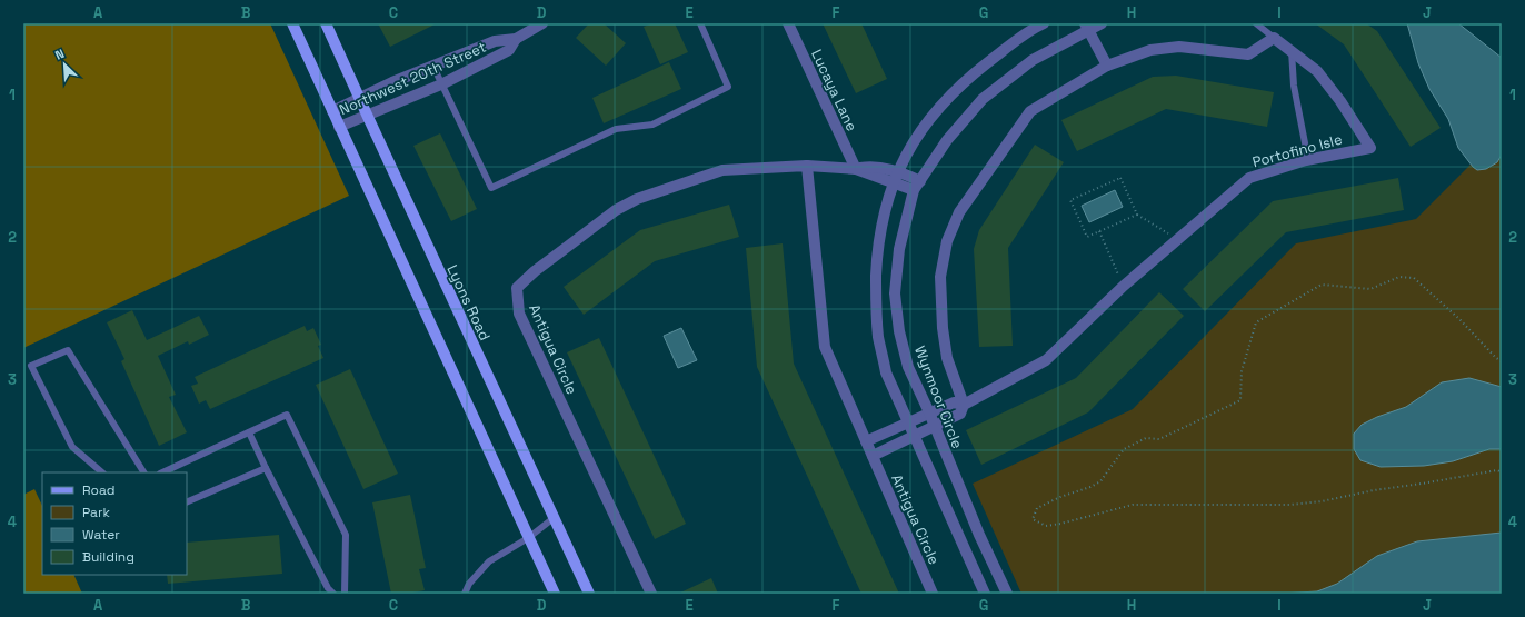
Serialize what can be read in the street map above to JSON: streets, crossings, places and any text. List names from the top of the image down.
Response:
{
  "streets": {
    "main road": ["Lyons Road"],
    "street": [
      "Northwest 20th Street",
      "Lucaya Lane",
      "Portofino Isle",
      "Antigua Circle",
      "Wynmoor Circle"
    ]
  },
  "crossings": [
    ["Northwest 20th Street", "Lyons Road"],
    ["Lucaya Lane", "Antigua Circle"],
    ["Portofino Isle", "Wynmoor Circle"],
    ["Antigua Circle", "Wynmoor Circle"]
  ],
  "legend": [
    "Road",
    "Park",
    "Water",
    "Building"
  ],
  "north": "top left",
  "grid": {
    "columns": [
      "A",
      "B",
      "C",
      "D",
      "E",
      "F",
      "G",
      "H",
      "I",
      "J"
    ],
    "rows": [
      "1",
      "2",
      "3",
      "4"
    ]
  }
}
